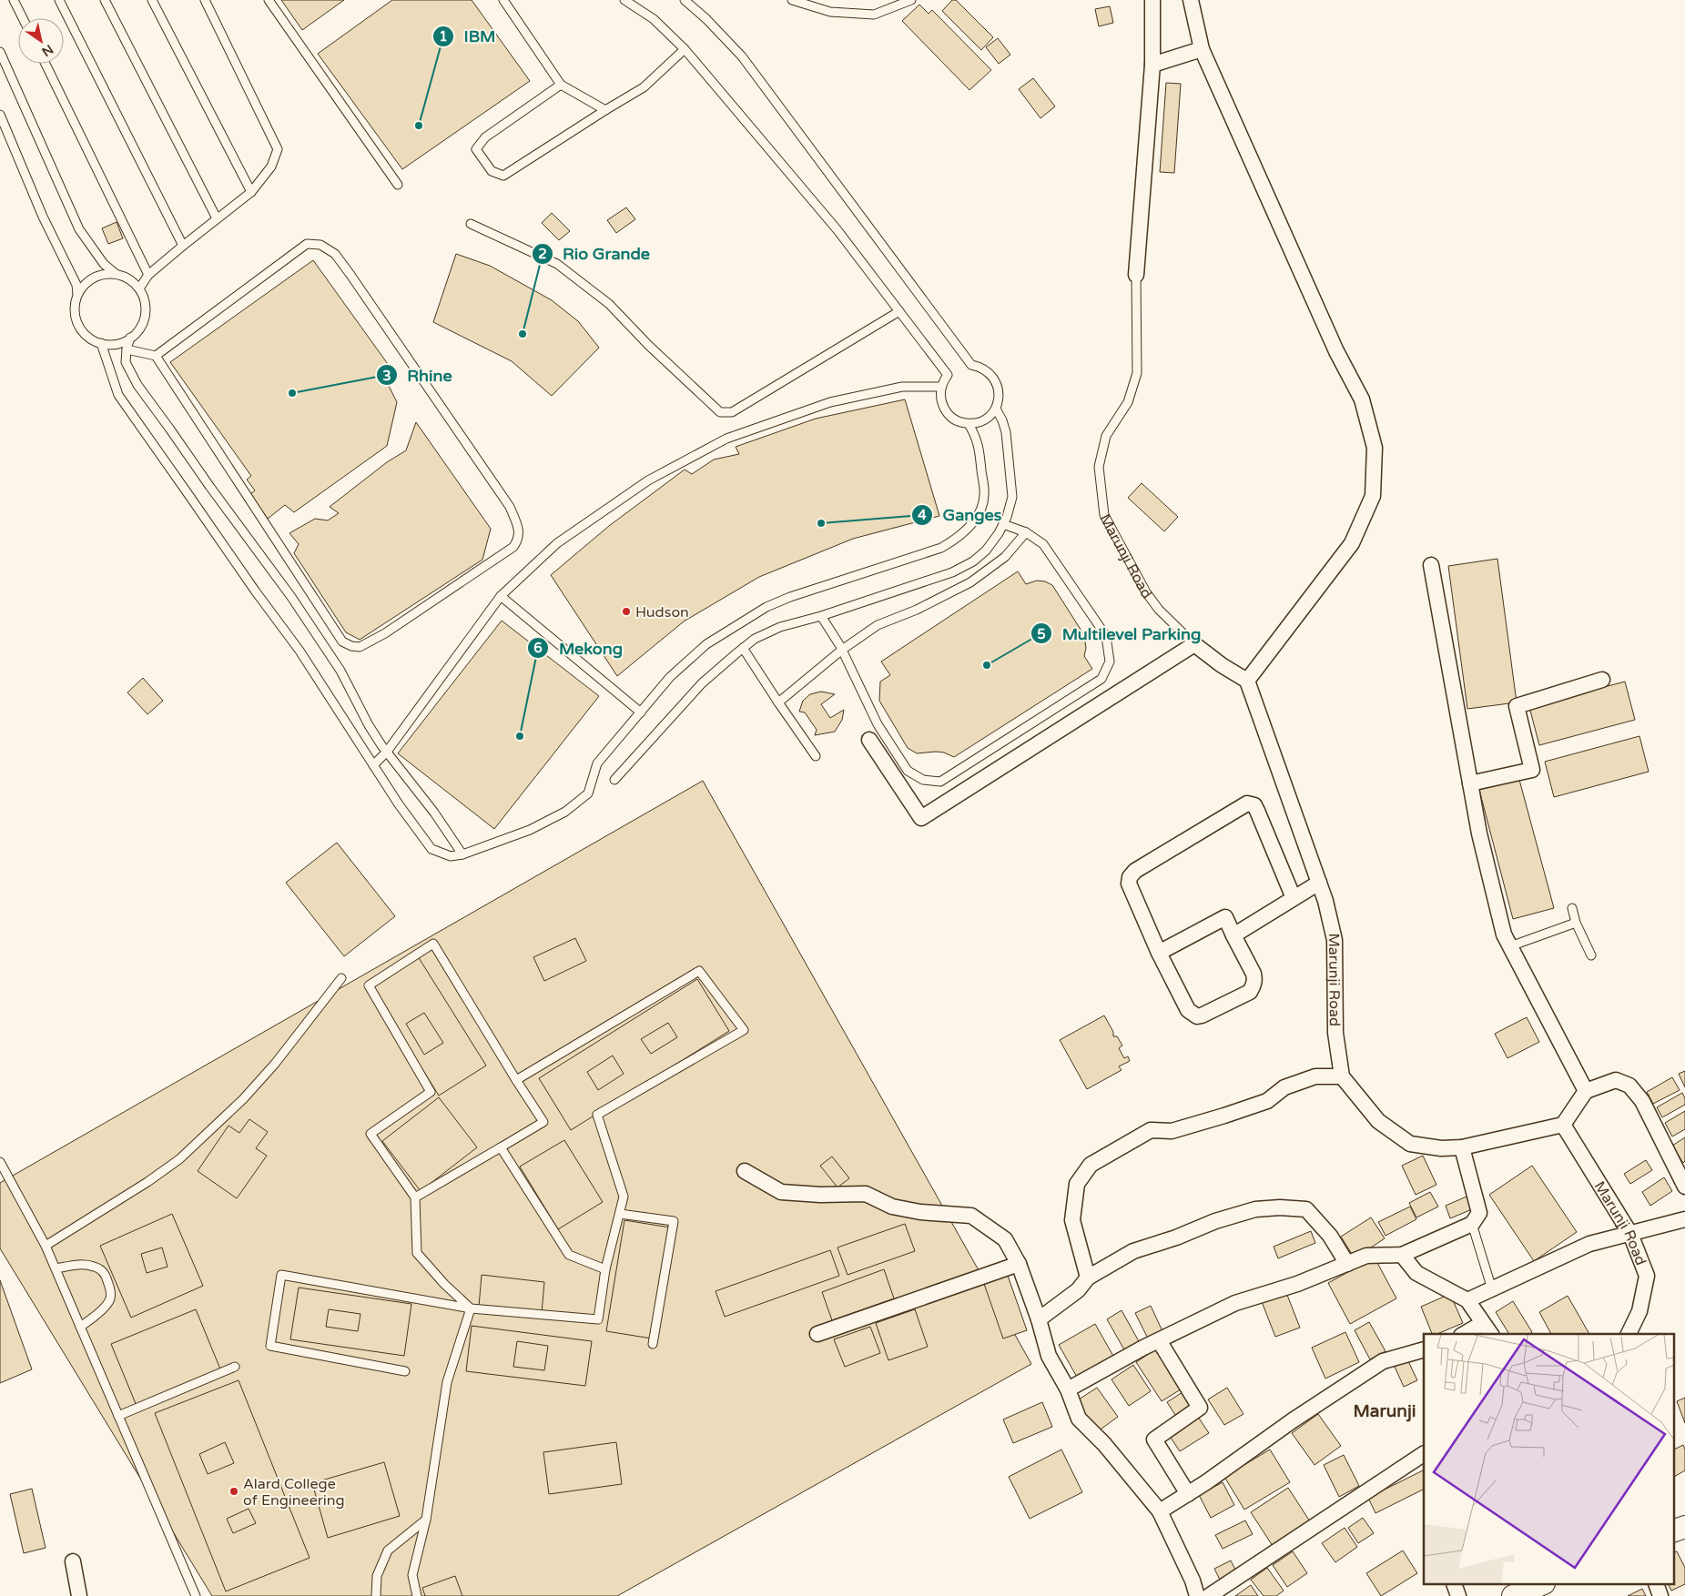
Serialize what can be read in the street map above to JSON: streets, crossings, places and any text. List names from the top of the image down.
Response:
{
  "streets": {
    "street": ["Marunji Road"]
  },
  "districts": ["Marunji"],
  "places": [
    "IBM",
    "Rio Grande",
    "Rhine",
    "Ganges",
    "Hudson",
    "Multilevel Parking",
    "Mekong",
    "Alard College of Engineering"
  ],
  "north": "bottom right"
}
